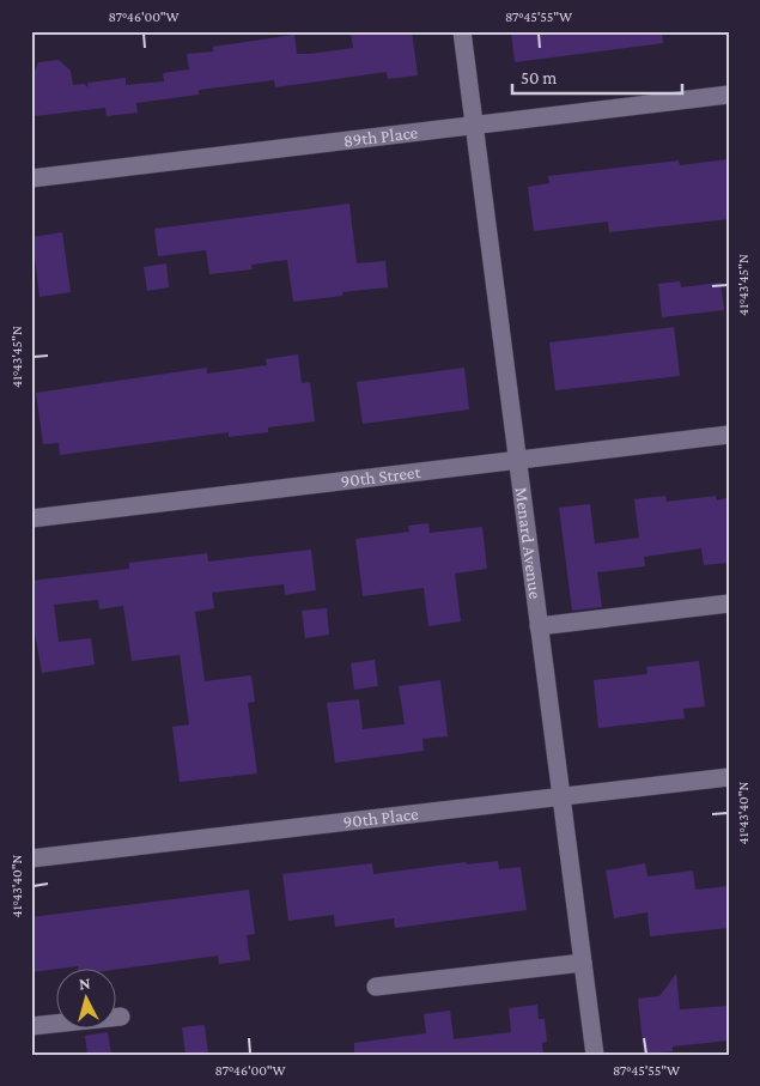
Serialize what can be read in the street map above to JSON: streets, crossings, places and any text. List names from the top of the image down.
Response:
{
  "streets": {
    "street": [
      "89th Place",
      "90th Street",
      "Menard Avenue",
      "90th Place"
    ]
  },
  "crossings": [
    ["89th Place", "Menard Avenue"],
    ["90th Street", "Menard Avenue"],
    ["Menard Avenue", "90th Place"]
  ],
  "scale_bar": "50 m",
  "north": "top",
  "coordinates": [
    "87°46'00\"W",
    "87°45'55\"W",
    "41°43'45\"N",
    "41°43'40\"N"
  ]
}
